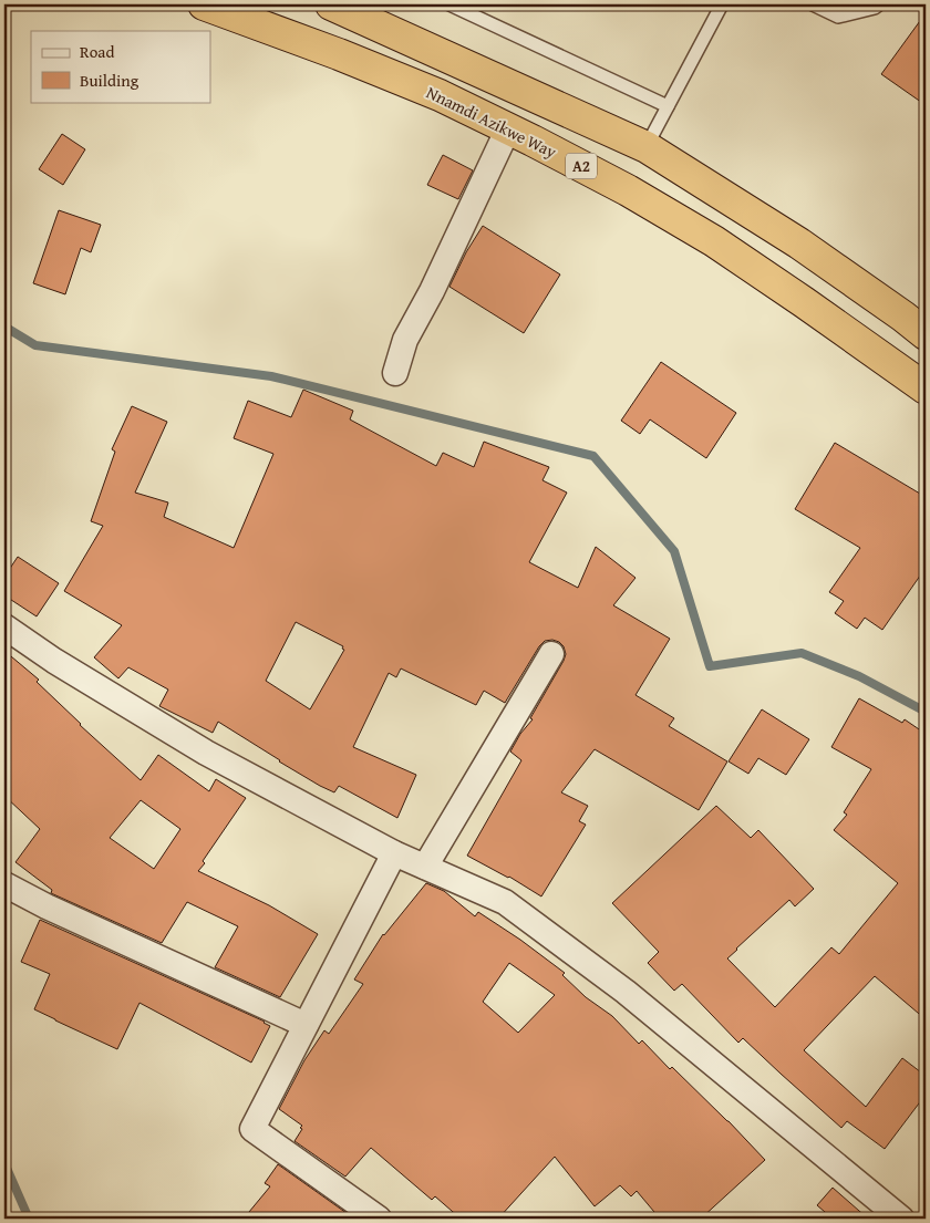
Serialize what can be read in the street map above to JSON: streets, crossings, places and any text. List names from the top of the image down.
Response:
{
  "streets": {
    "highway": ["Nnamdi Azikwe Way", "A2"]
  },
  "legend": ["Road", "Building"]
}
